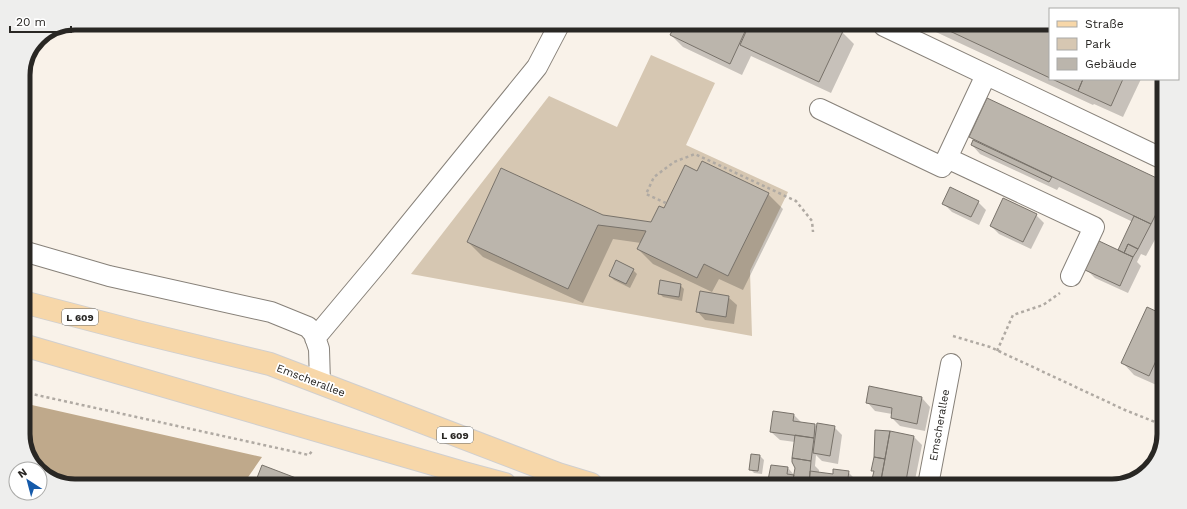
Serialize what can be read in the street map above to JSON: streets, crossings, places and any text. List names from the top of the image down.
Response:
{
  "streets": {
    "main road": ["L 609", "Emscherallee"]
  },
  "legend": ["Straße", "Park", "Gebäude"],
  "scale_bar": "20 m",
  "north": "top left"
}
